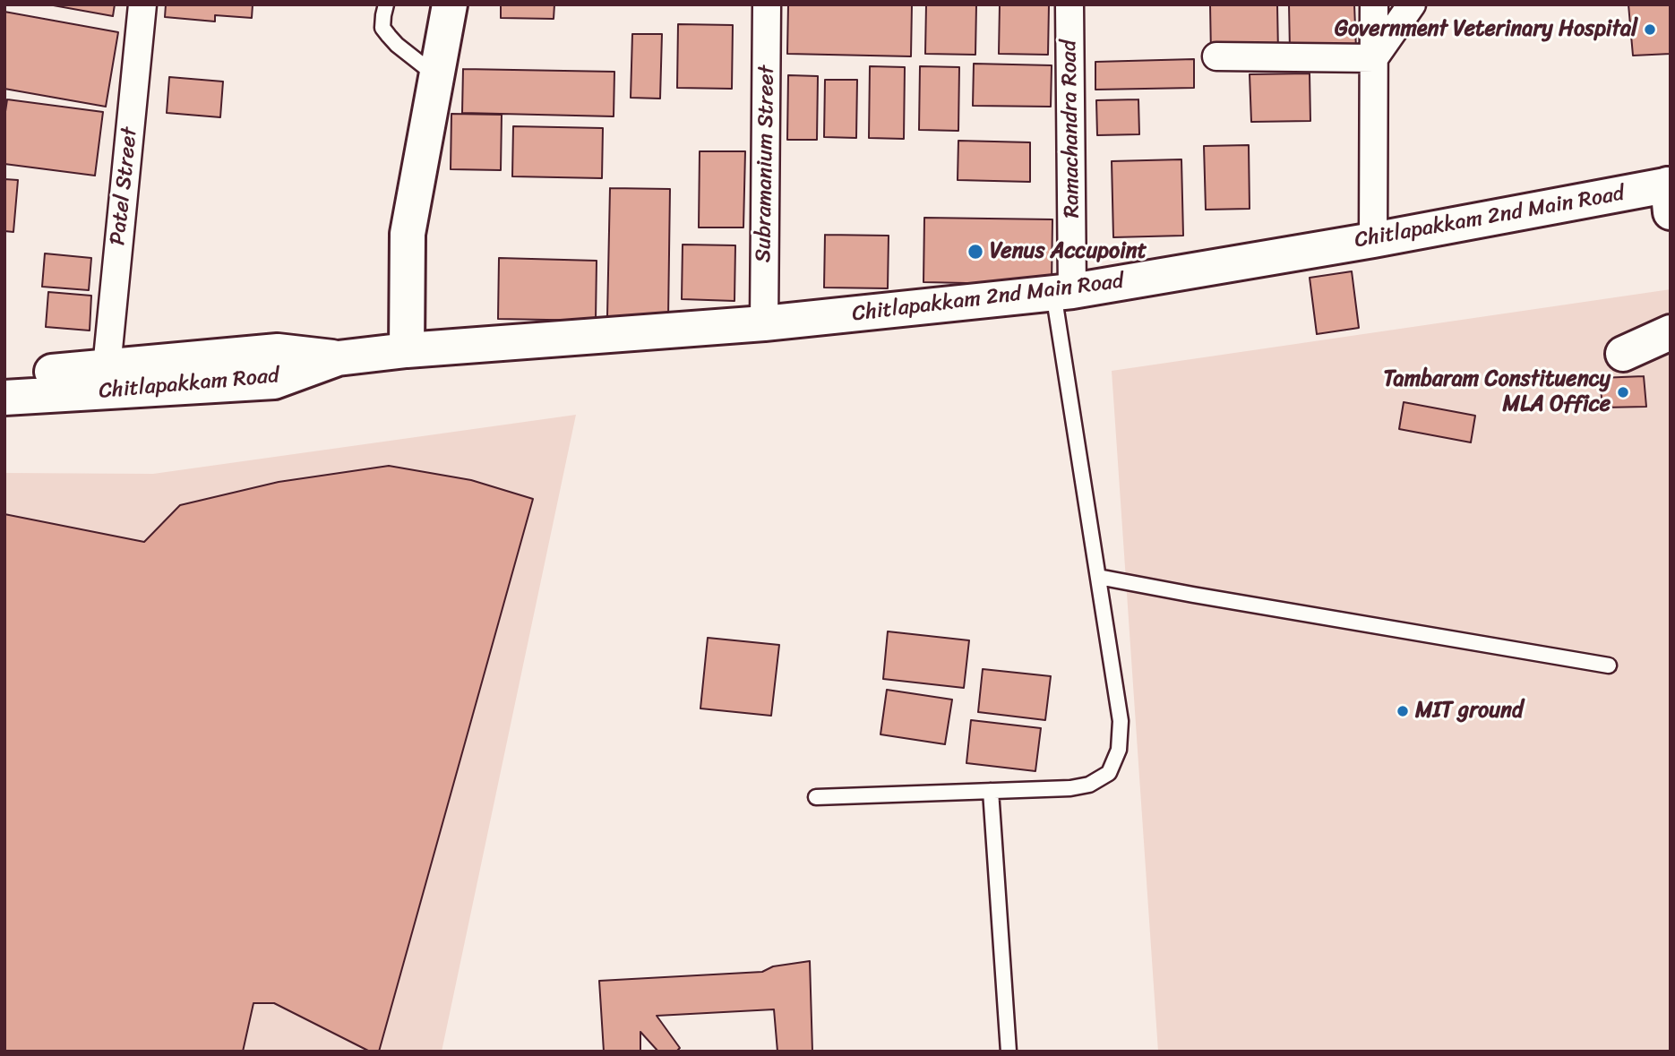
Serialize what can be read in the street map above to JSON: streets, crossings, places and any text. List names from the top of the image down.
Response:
{
  "streets": {
    "main road": ["Chitlapakkam 2nd Main Road", "Chitlapakkam Road"],
    "street": ["Ramachandra Road", "Subramanium Street", "Patel Street"]
  },
  "crossings": [
    ["Ramachandra Road", "Chitlapakkam 2nd Main Road"],
    ["Subramanium Street", "Chitlapakkam 2nd Main Road"],
    ["Patel Street", "Chitlapakkam Road"],
    ["Chitlapakkam 2nd Main Road", "Chitlapakkam Road"]
  ],
  "places": [
    "Government Veterinary Hospital",
    "Venus Accupoint",
    "Tambaram Constituency MLA Office",
    "MIT ground"
  ]
}
